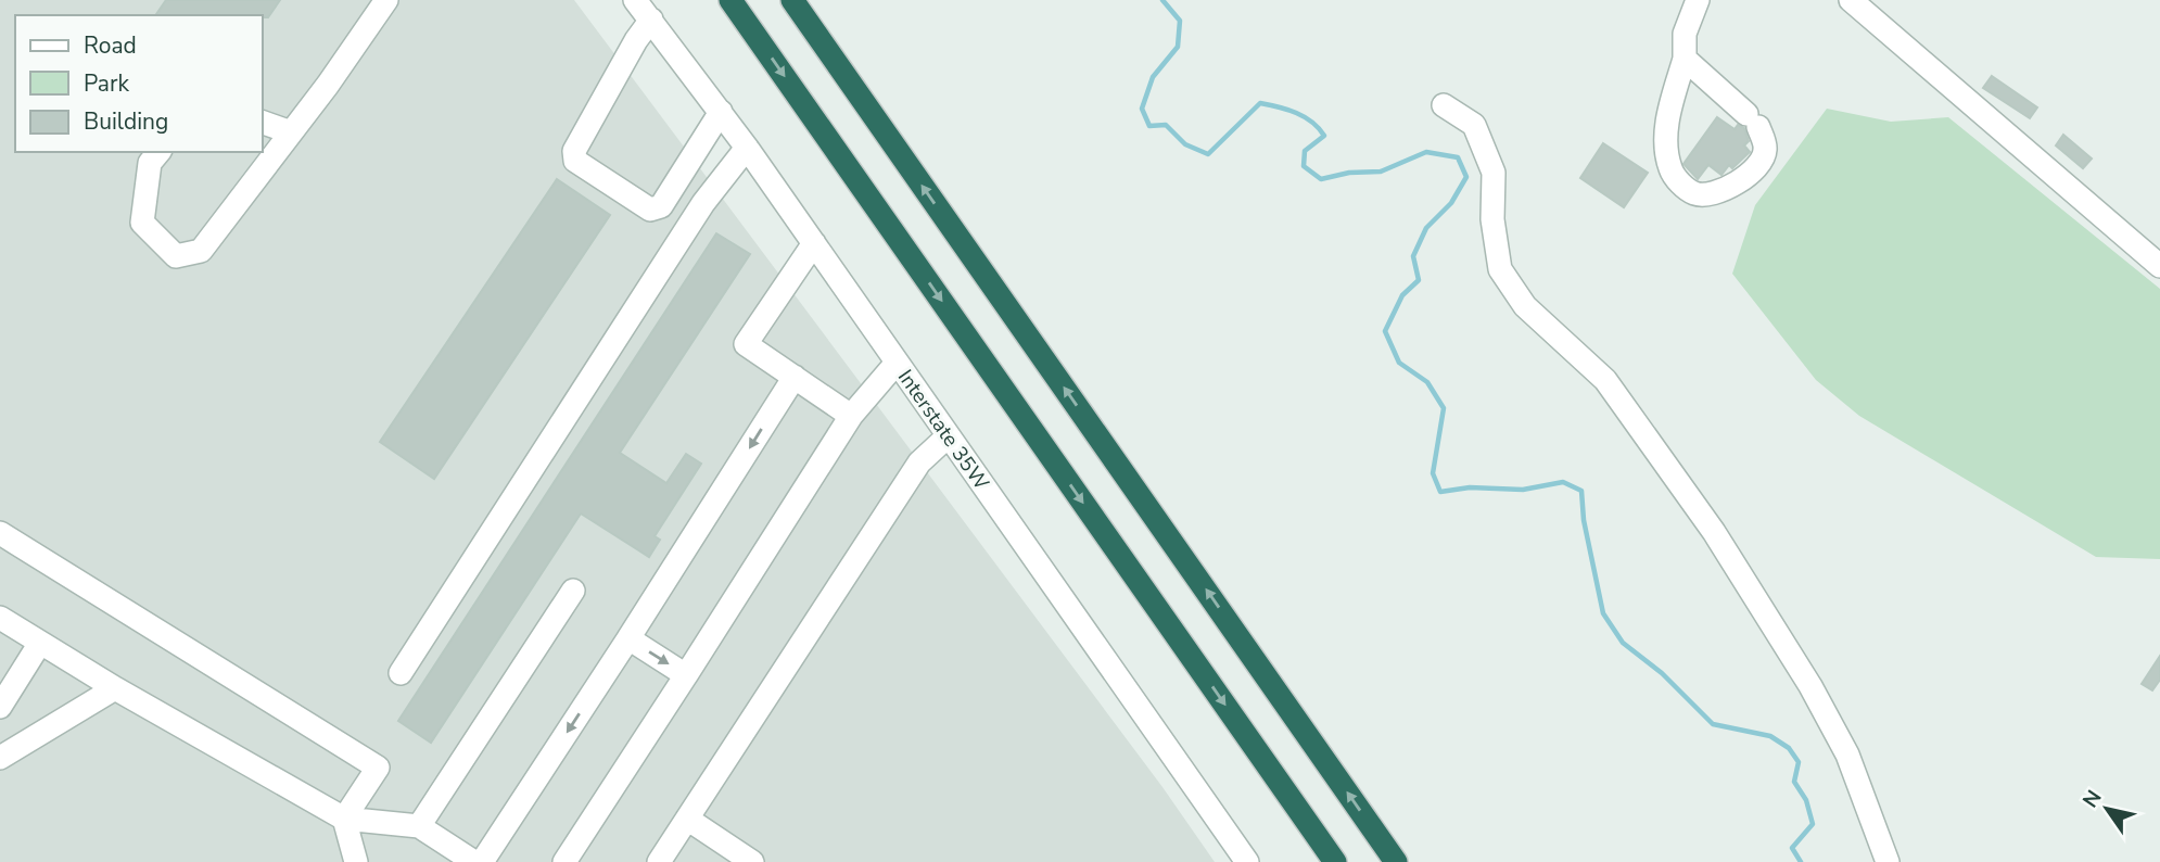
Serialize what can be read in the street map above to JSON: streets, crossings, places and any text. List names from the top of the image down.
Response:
{
  "streets": {
    "street": ["Interstate 35W"]
  },
  "legend": ["Road", "Park", "Building"],
  "north": "top left"
}
